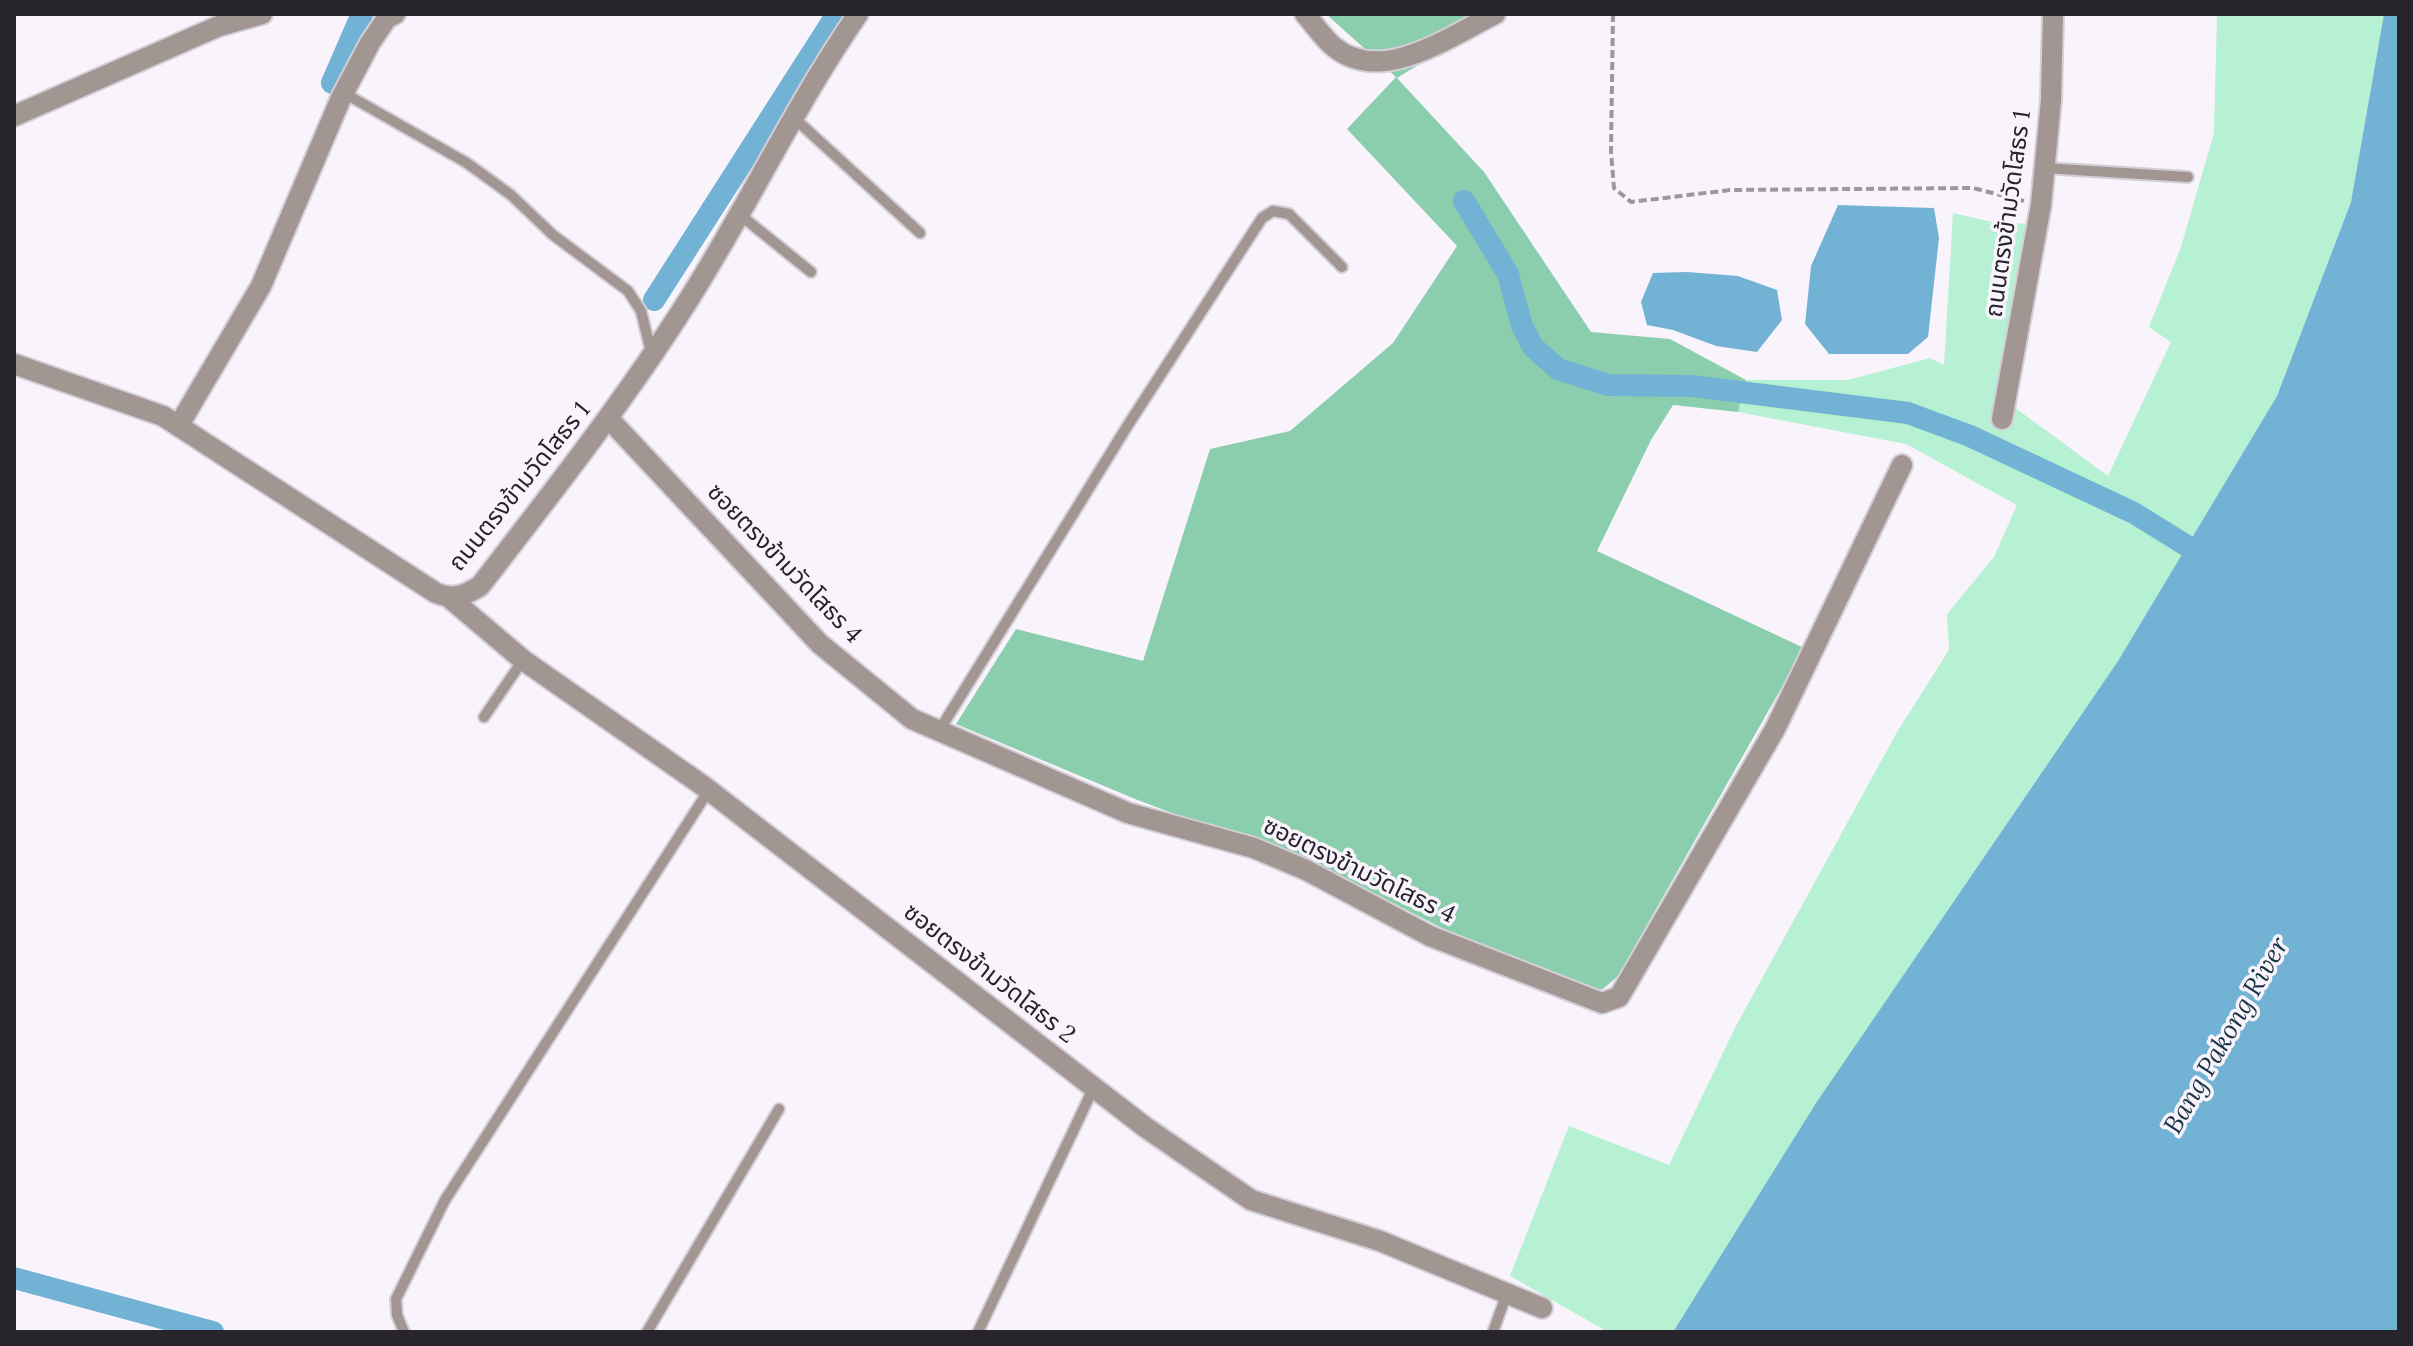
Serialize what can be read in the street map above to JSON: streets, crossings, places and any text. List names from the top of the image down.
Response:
{
  "streets": {
    "street": ["ถนนตรงข้ามวัดโสธร 1", "ซอยตรงข้ามวัดโสธร 4", "ซอยตรงข้ามวัดโสธร 2"]
  },
  "crossings": [
    ["ถนนตรงข้ามวัดโสธร 1", "ซอยตรงข้ามวัดโสธร 4"],
    ["ถนนตรงข้ามวัดโสธร 1", "ซอยตรงข้ามวัดโสธร 2"]
  ],
  "water": ["Bang Pakong River"]
}
